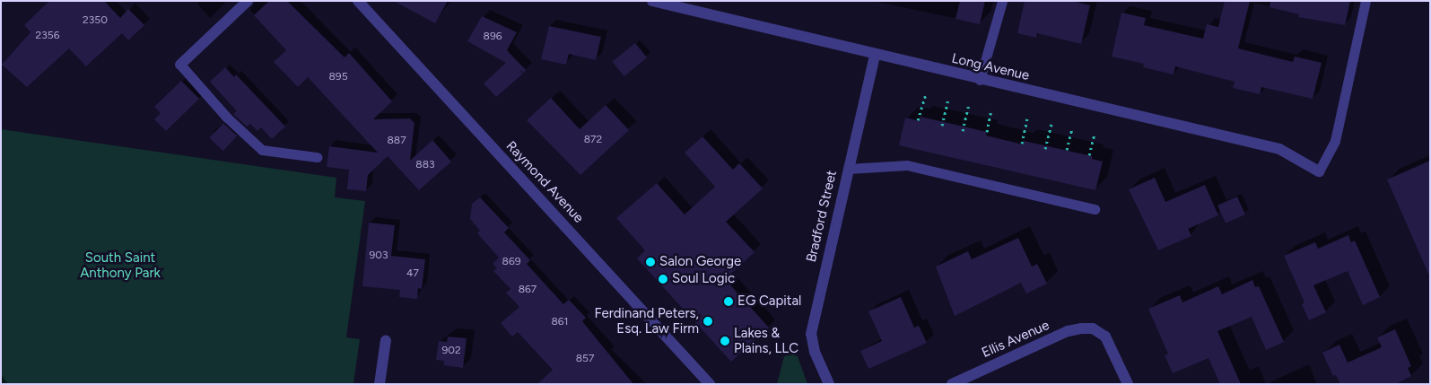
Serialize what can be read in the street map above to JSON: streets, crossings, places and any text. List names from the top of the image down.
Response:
{
  "streets": {
    "street": [
      "Long Avenue",
      "Raymond Avenue",
      "Bradford Street",
      "Ellis Avenue"
    ]
  },
  "crossings": [
    ["Long Avenue", "Bradford Street"]
  ],
  "parks": ["South Saint Anthony Park"],
  "places": [
    "Salon George",
    "Soul Logic",
    "EG Capital",
    "Ferdinand Peters, Esq. Law Firm",
    "Lakes & Plains, LLC"
  ],
  "house_numbers": [
    "2350",
    "2356",
    "896",
    "895",
    "872",
    "887",
    "883",
    "903",
    "869",
    "47",
    "867",
    "861",
    "902",
    "857"
  ]
}
